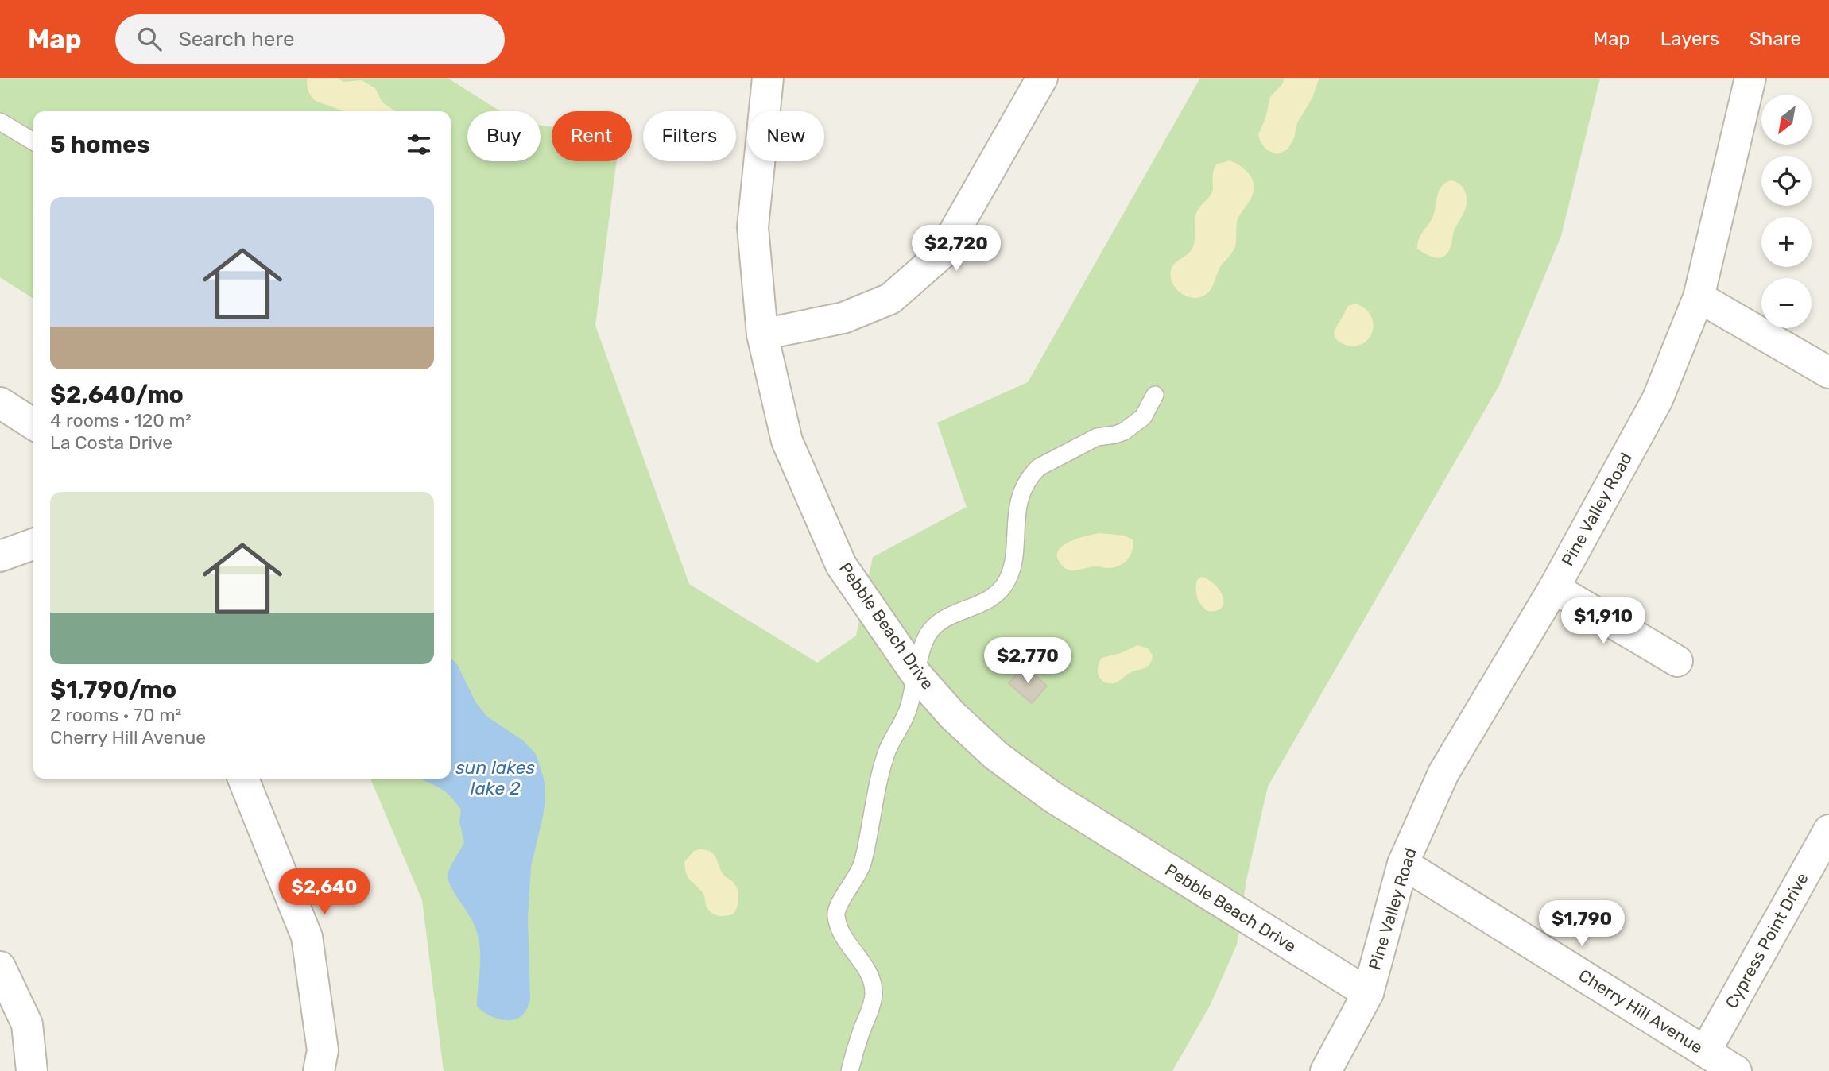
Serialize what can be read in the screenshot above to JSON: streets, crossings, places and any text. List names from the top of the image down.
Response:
{
  "streets": {
    "street": [
      "Pine Valley Road",
      "Pebble Beach Drive",
      "Cypress Point Drive",
      "Cherry Hill Avenue"
    ]
  },
  "crossings": [
    ["Pine Valley Road", "Pebble Beach Drive"],
    ["Pine Valley Road", "Cherry Hill Avenue"],
    ["Cypress Point Drive", "Cherry Hill Avenue"]
  ],
  "water": ["sun lakes lake 2"],
  "north": "bottom left",
  "page": {
    "header": "Map",
    "search": "Search here",
    "nav": ["Map", "Layers", "Share"],
    "map_buttons": ["+", "−"],
    "chip": [
      "Buy",
      "Rent",
      "Filters",
      "New"
    ],
    "heading": "5 homes",
    "list": [
      {
        "name": "$2,640/mo",
        "note": "4 rooms · 120 m² · La Costa Drive"
      },
      {
        "name": "$1,790/mo",
        "note": "2 rooms · 70 m² · Cherry Hill Avenue"
      }
    ],
    "price": [
      "$2,720",
      "$1,910",
      "$2,770",
      "$2,640",
      "$1,790"
    ]
  }
}
